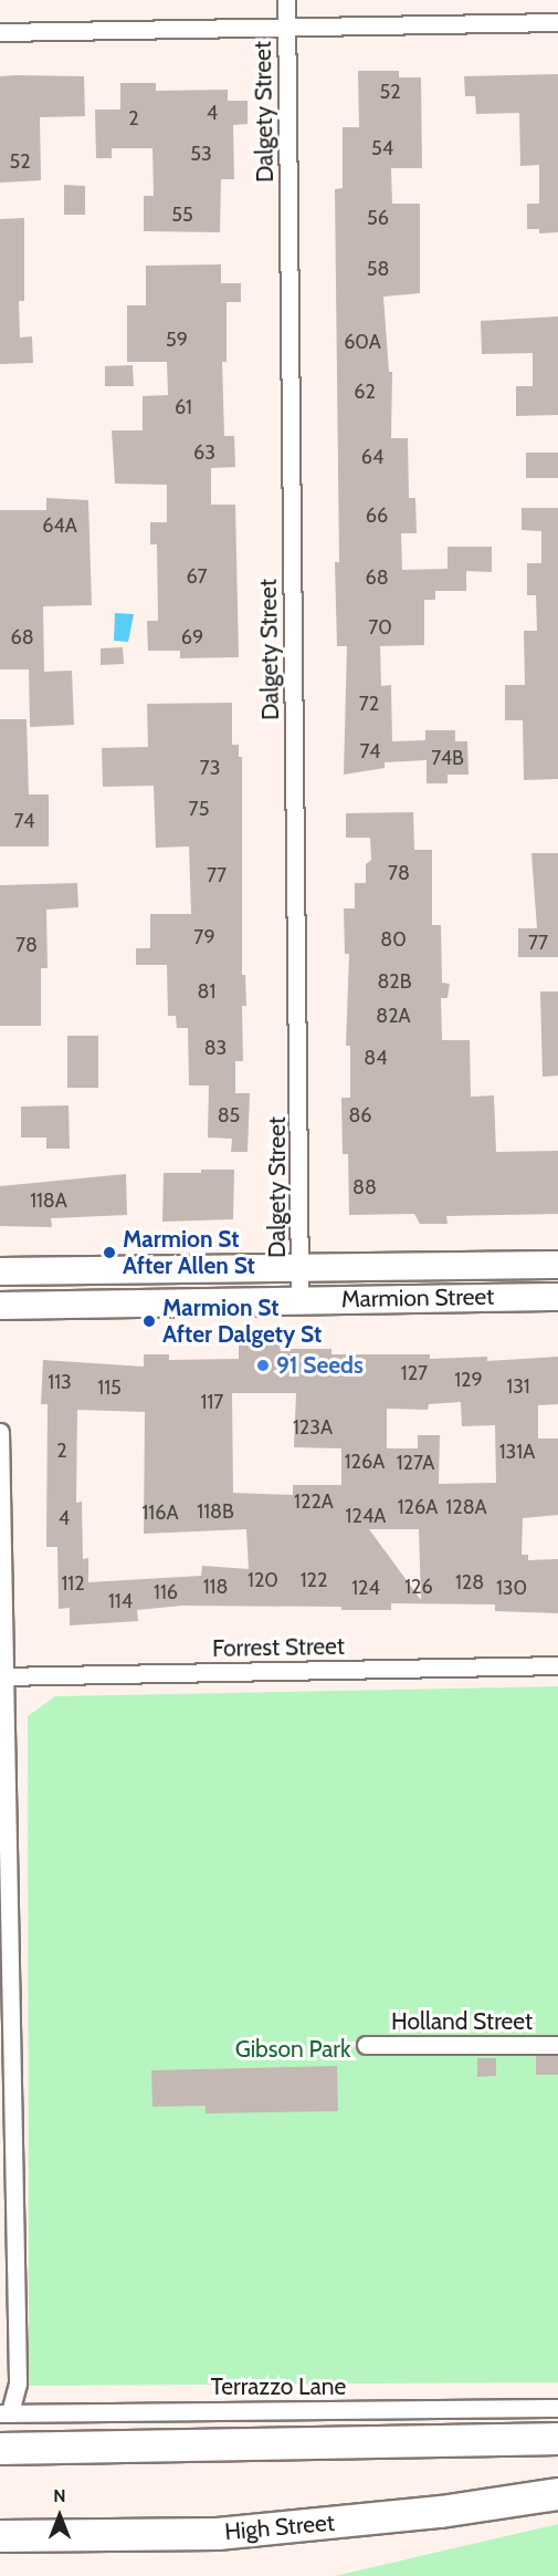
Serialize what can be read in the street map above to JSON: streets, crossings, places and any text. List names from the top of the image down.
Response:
{
  "streets": {
    "highway": ["High Street"],
    "main road": ["Marmion Street"],
    "street": [
      "Dalgety Street",
      "Forrest Street",
      "Holland Street",
      "Terrazzo Lane"
    ]
  },
  "crossings": [
    ["Dalgety Street", "Marmion Street"]
  ],
  "parks": ["Gibson Park"],
  "places": ["Marmion St After Allen St", "Marmion St After Dalgety St", "91 Seeds"],
  "house_numbers": [
    "52",
    "4",
    "2",
    "54",
    "53",
    "52",
    "55",
    "56",
    "58",
    "59",
    "60A",
    "62",
    "61",
    "63",
    "64",
    "66",
    "64A",
    "67",
    "68",
    "70",
    "68",
    "69",
    "72",
    "74",
    "74B",
    "73",
    "75",
    "74",
    "78",
    "77",
    "79",
    "80",
    "77",
    "78",
    "82B",
    "81",
    "82A",
    "83",
    "84",
    "85",
    "86",
    "88",
    "118A",
    "127",
    "129",
    "113",
    "131",
    "115",
    "117",
    "123A",
    "2",
    "131A",
    "126A",
    "127A",
    "122A",
    "126A",
    "128A",
    "118B",
    "116A",
    "124A",
    "4",
    "120",
    "122",
    "128",
    "112",
    "118",
    "126",
    "124",
    "130",
    "116",
    "114"
  ],
  "north": "top"
}
